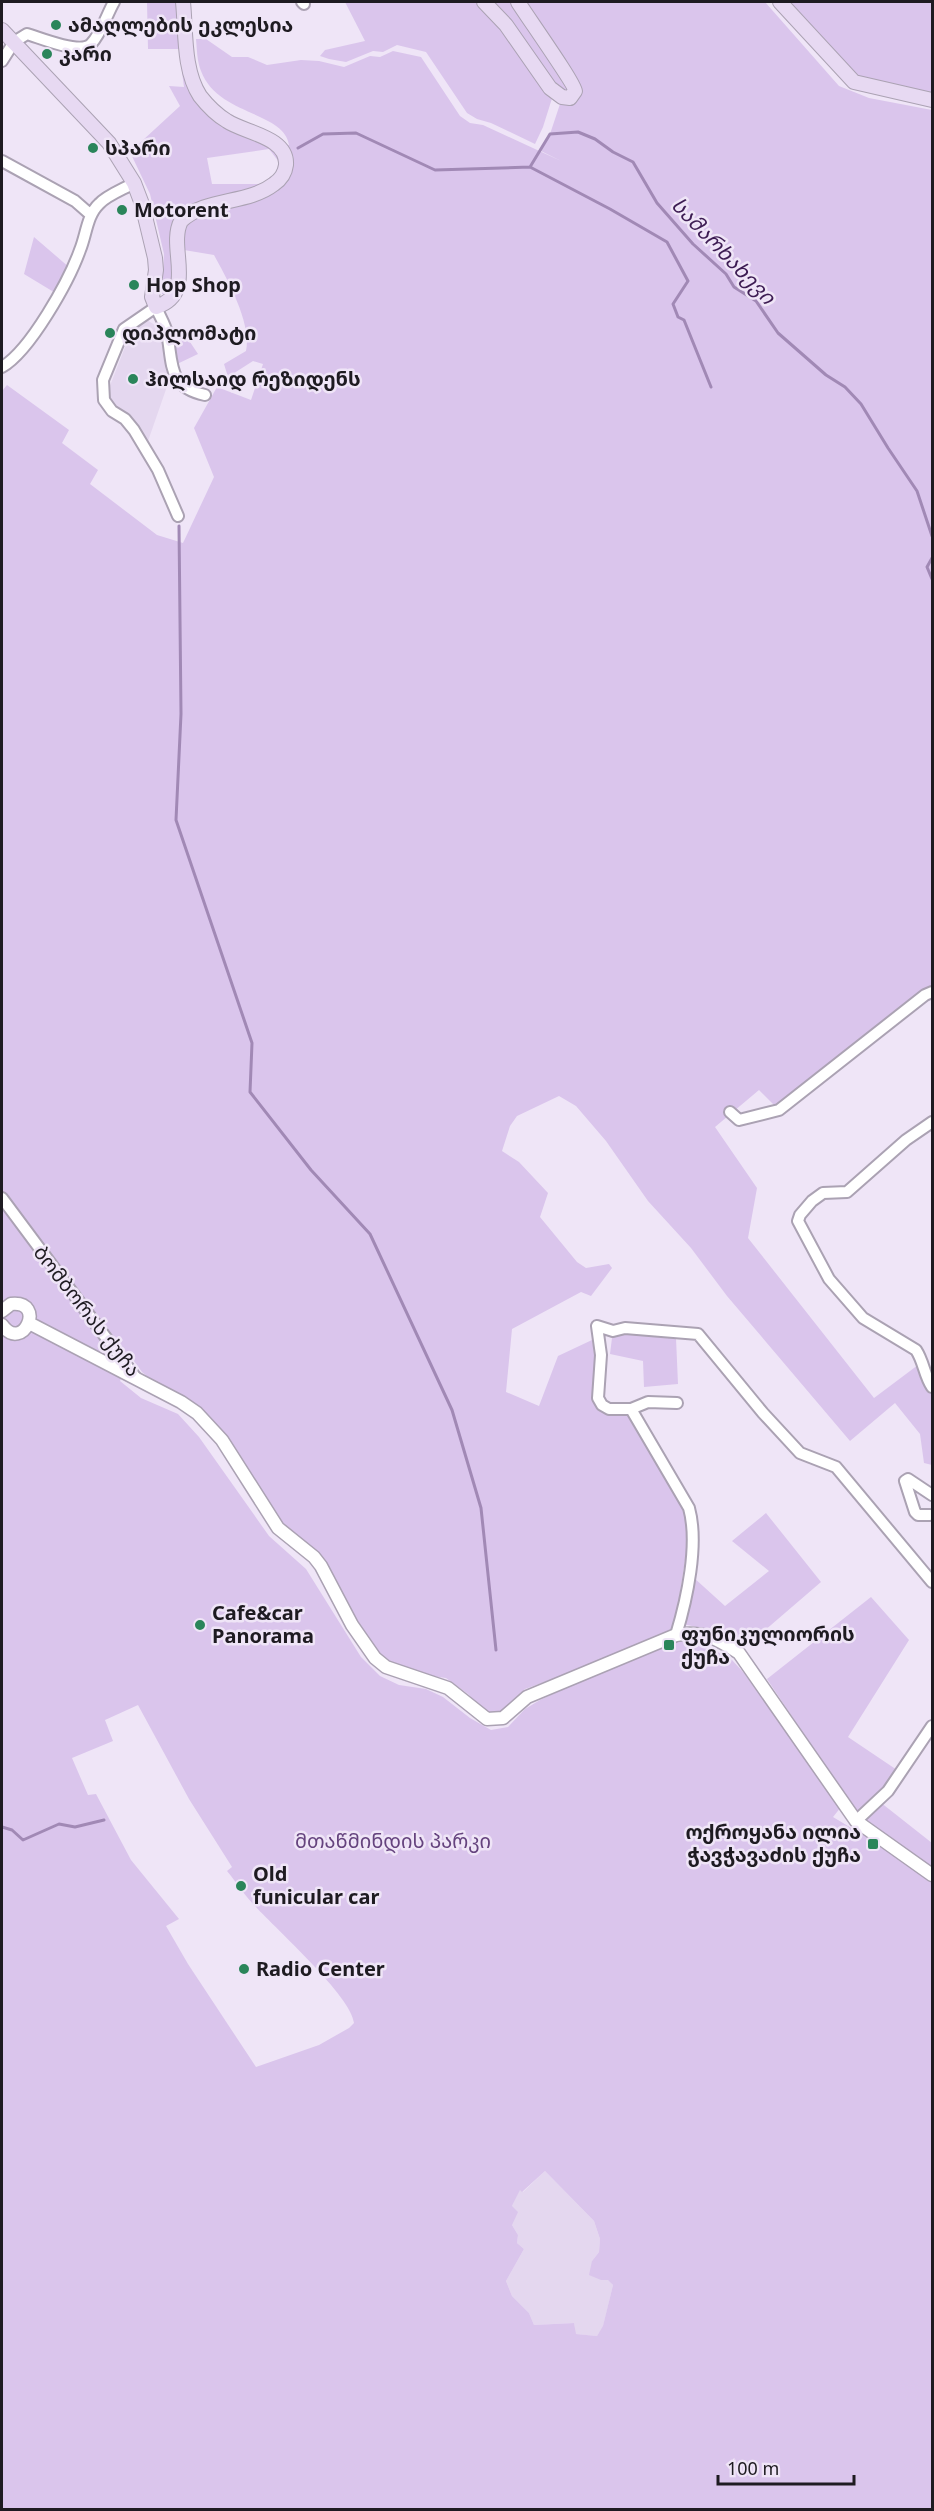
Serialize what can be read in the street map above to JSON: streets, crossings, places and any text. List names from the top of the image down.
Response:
{
  "streets": {
    "street": ["ბომბორას ქუჩა"]
  },
  "water": ["სამარხახევი"],
  "parks": ["მთაწმინდის პარკი"],
  "places": {
    "other": [
      "ამაღლების ეკლესია",
      "კარი",
      "სპარი",
      "Motorent",
      "Hop Shop",
      "დიპლომატი",
      "ჰილსაიდ რეზიდენს",
      "Cafe&car Panorama",
      "Old funicular car",
      "Radio Center"
    ],
    "transit": ["ფუნიკულიორის ქუჩა", "ოქროყანა ილია ჭავჭავაძის ქუჩა"]
  },
  "scale_bar": "100 m"
}
